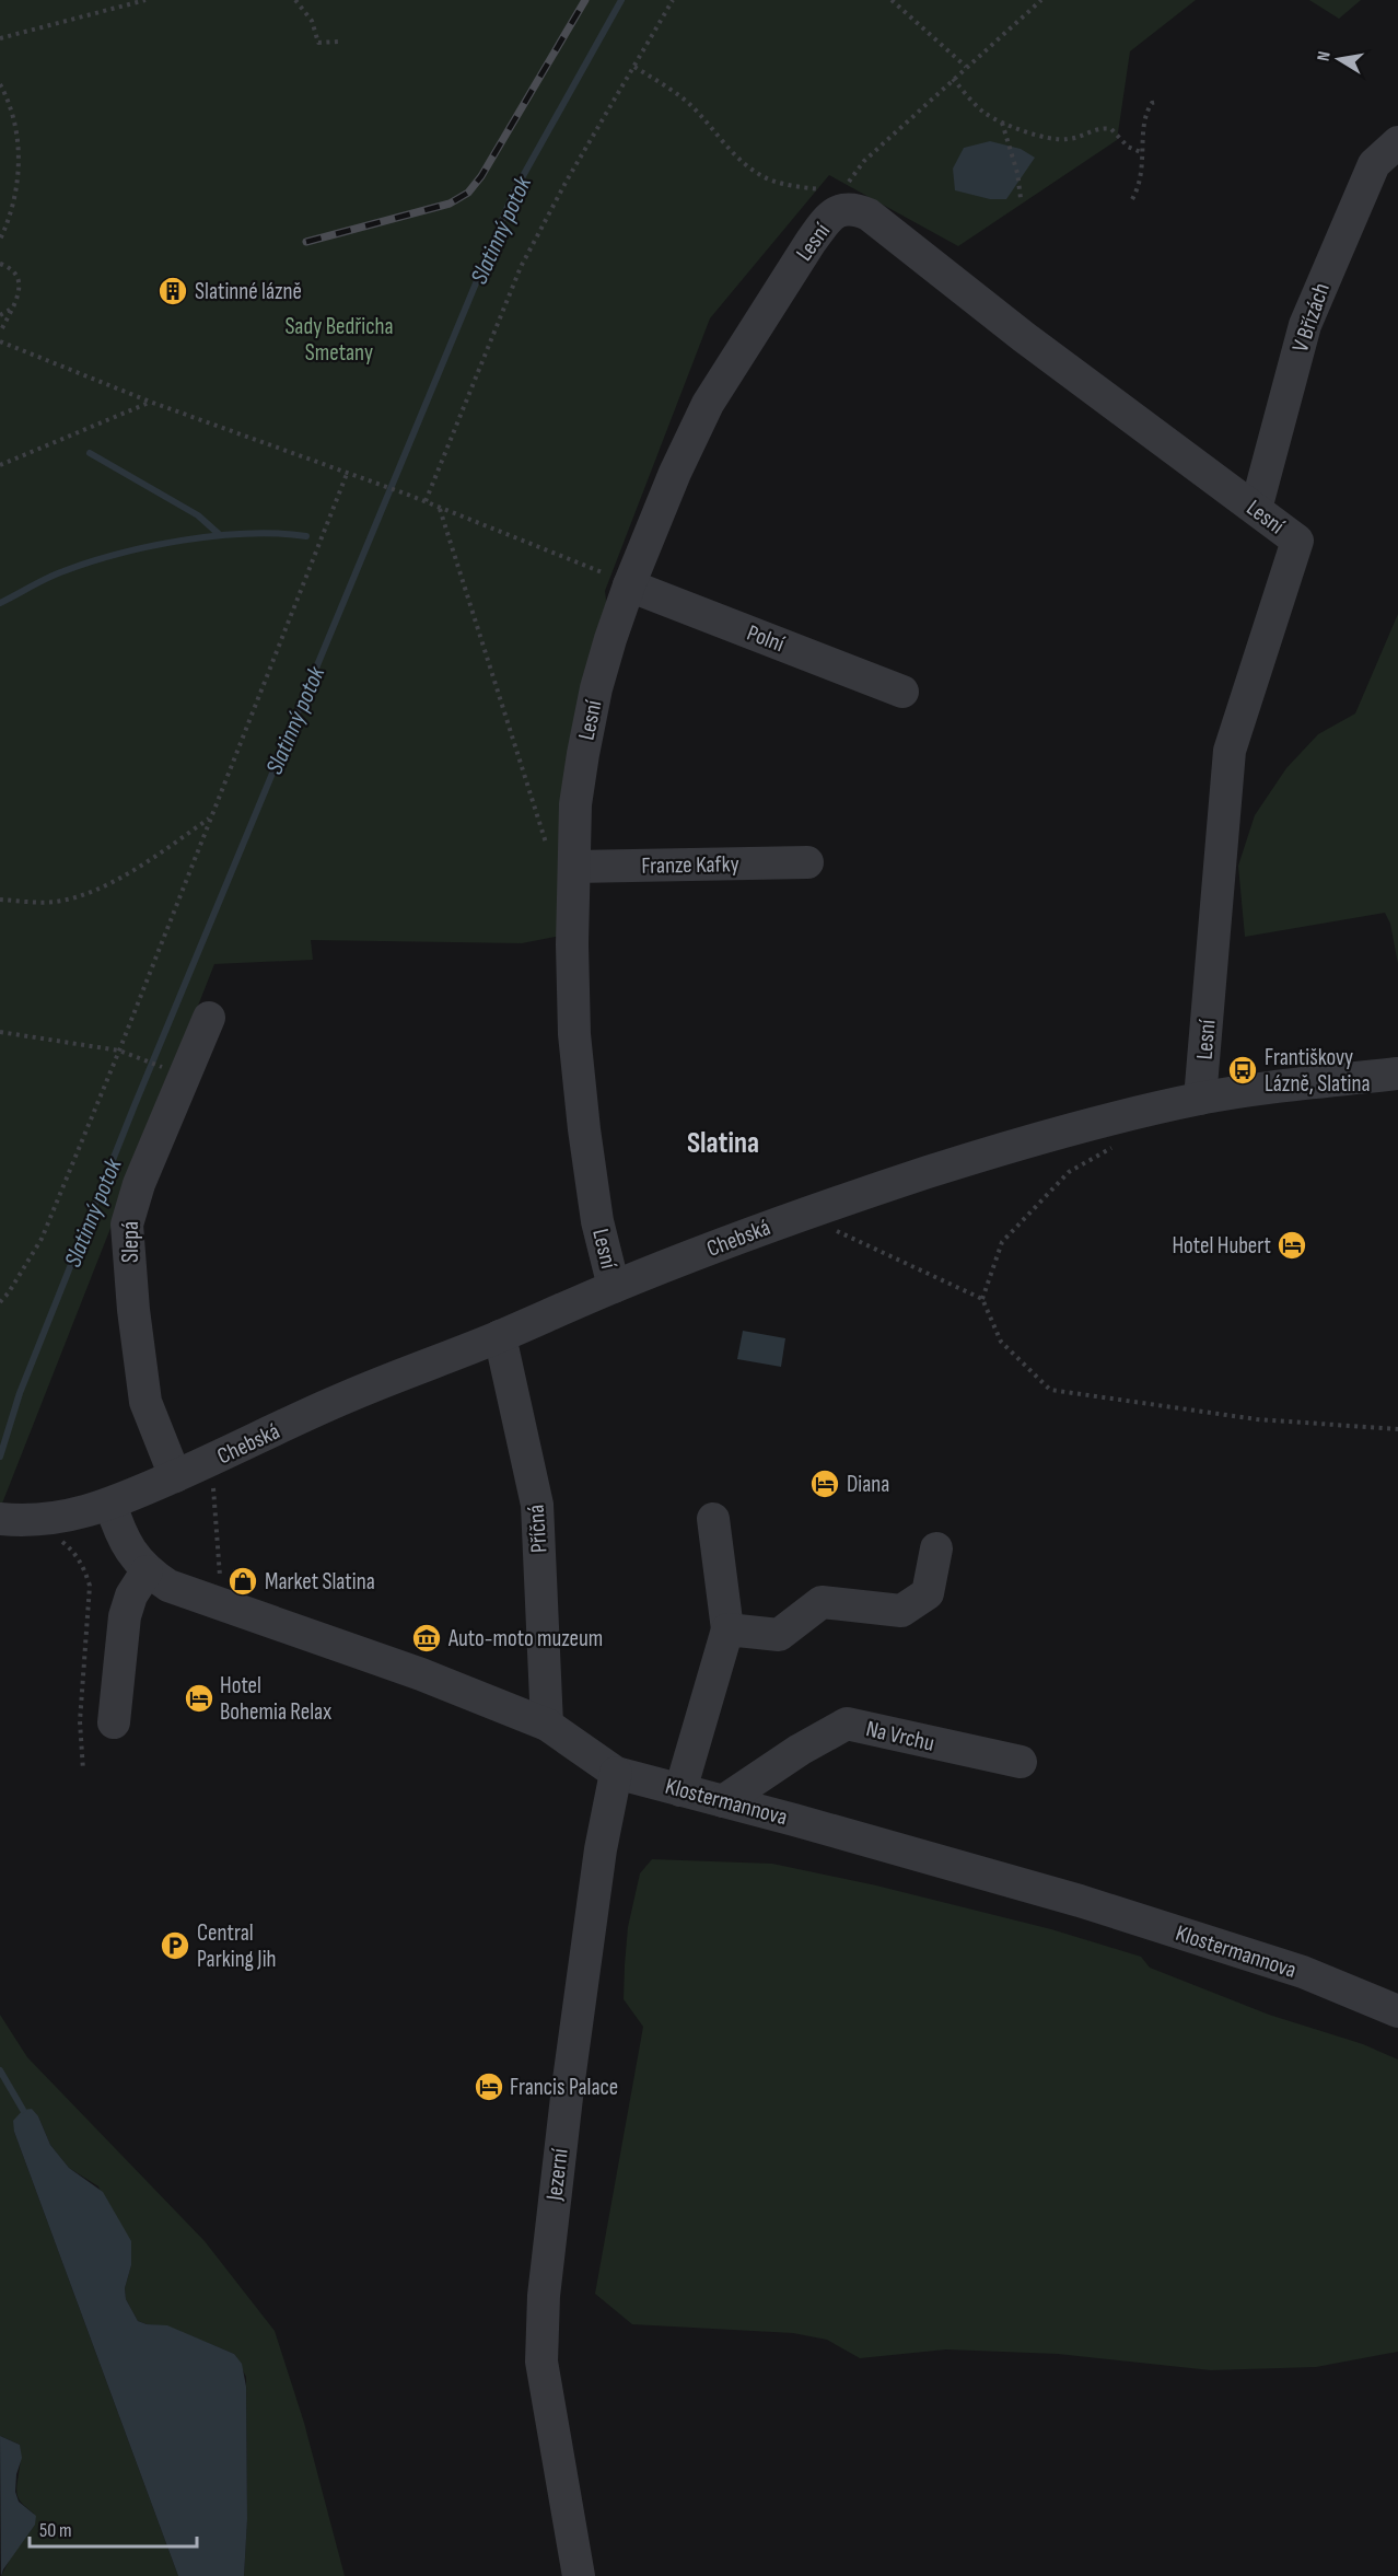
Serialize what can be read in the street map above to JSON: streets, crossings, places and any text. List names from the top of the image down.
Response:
{
  "streets": {
    "street": [
      "Lesní",
      "V Břízách",
      "Polní",
      "Franze Kafky",
      "Chebská",
      "Slepá",
      "Příčná",
      "Na Vrchu",
      "Klostermannova",
      "Jezerní"
    ]
  },
  "crossings": [
    ["Lesní", "V Břízách"],
    ["Lesní", "Polní"],
    ["Lesní", "Franze Kafky"],
    ["Lesní", "Chebská"],
    ["Chebská", "Slepá"],
    ["Chebská", "Příčná"],
    ["Chebská", "Klostermannova"],
    ["Příčná", "Klostermannova"],
    ["Na Vrchu", "Klostermannova"],
    ["Klostermannova", "Jezerní"]
  ],
  "districts": ["Slatina"],
  "water": ["Slatinný potok"],
  "parks": ["Sady Bedřicha Smetany"],
  "places": {
    "building": ["Slatinné lázně"],
    "bus stop": ["Františkovy Lázně, Slatina"],
    "hotel": [
      "Hotel Hubert",
      "Diana",
      "Hotel Bohemia Relax",
      "Francis Palace"
    ],
    "shop": ["Market Slatina"],
    "museum": ["Auto-moto muzeum"],
    "parking": ["Central Parking Jih"]
  },
  "scale_bar": "50 m",
  "north": "left"
}
